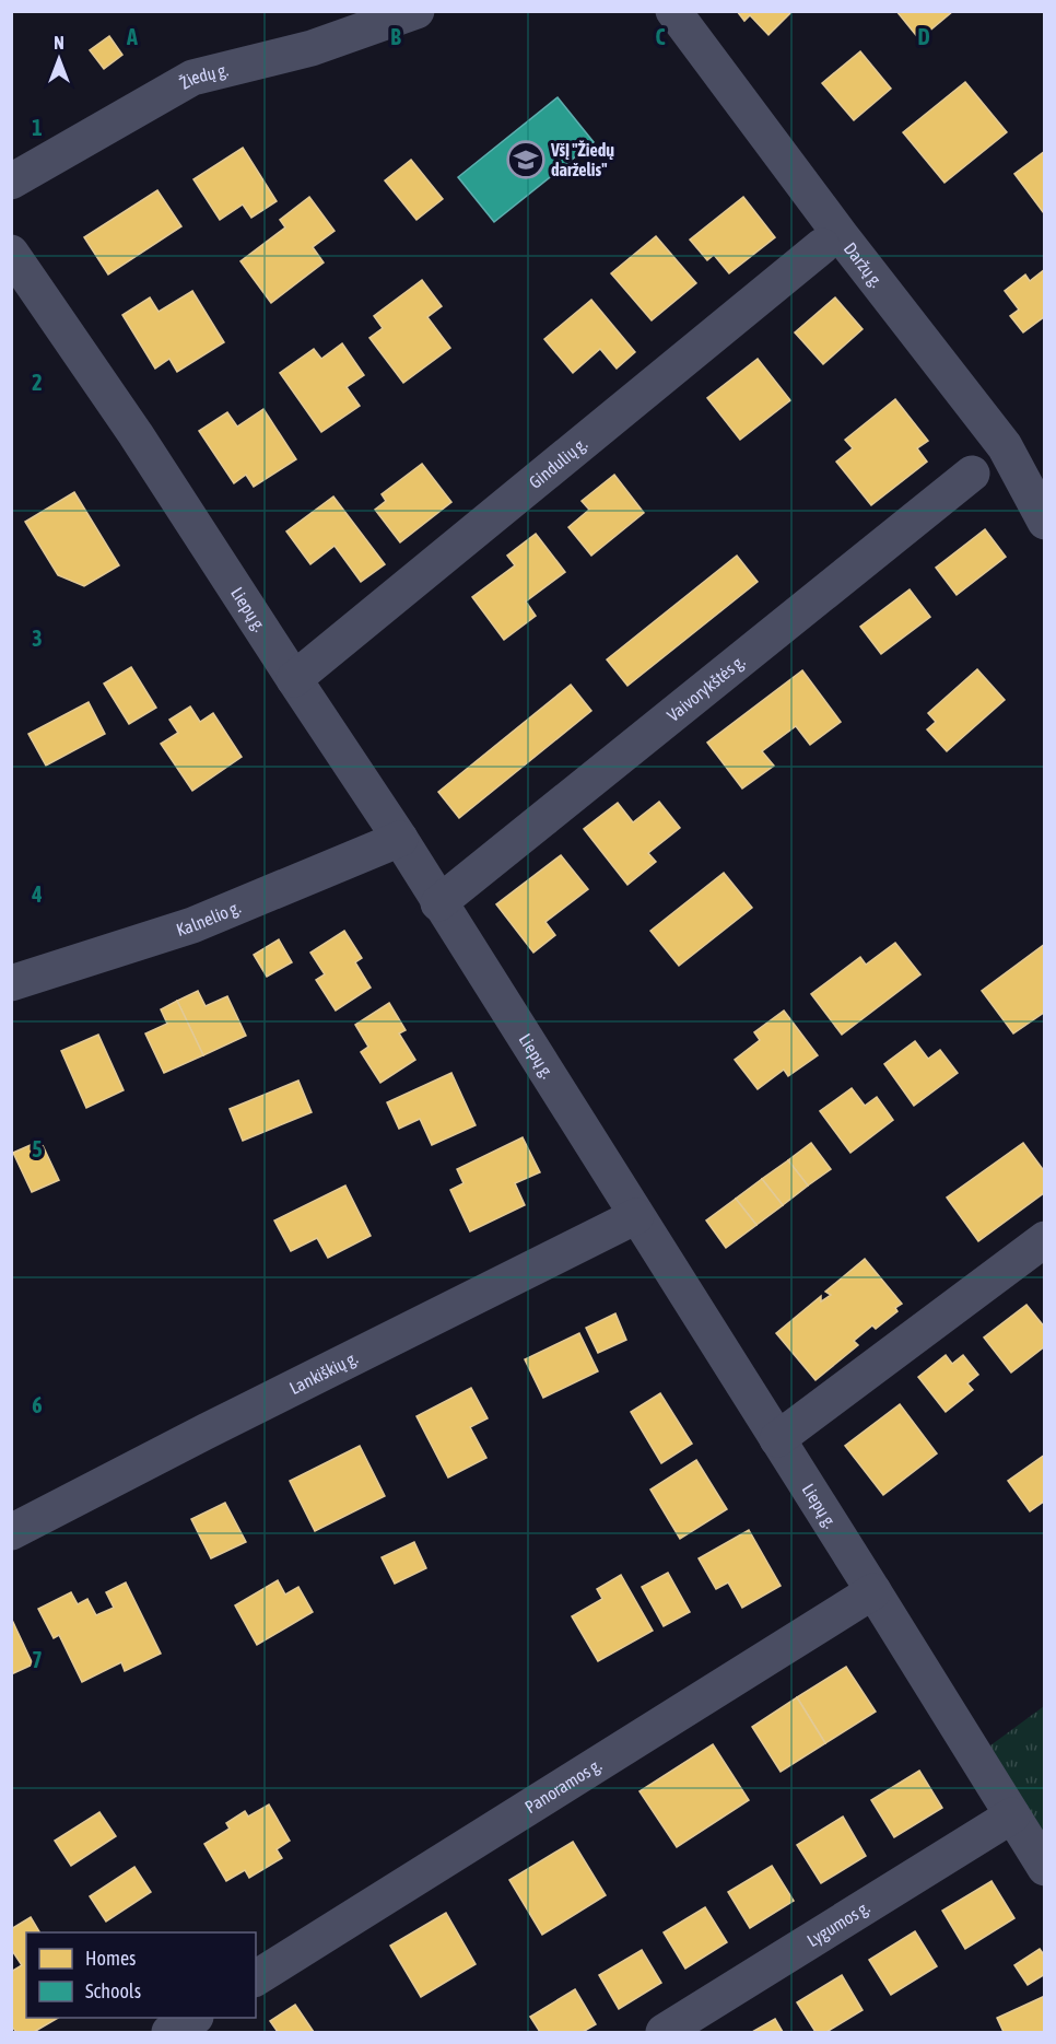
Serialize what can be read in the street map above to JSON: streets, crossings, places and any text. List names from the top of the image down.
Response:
{
  "streets": {
    "street": [
      "Žiedų g.",
      "Daržų g.",
      "Gindulių g.",
      "Liepų g.",
      "Vaivorykštės g.",
      "Kalnelio g.",
      "Lankiškių g.",
      "Panoramos g.",
      "Lygumos g."
    ]
  },
  "crossings": [
    ["Gindulių g.", "Liepų g."],
    ["Liepų g.", "Vaivorykštės g."],
    ["Liepų g.", "Kalnelio g."],
    ["Liepų g.", "Lankiškių g."],
    ["Liepų g.", "Panoramos g."],
    ["Liepų g.", "Lygumos g."]
  ],
  "places": {
    "school or university": ["VšĮ \"Žiedų darželis\""]
  },
  "legend": ["Homes", "Schools"],
  "north": "top",
  "grid": {
    "columns": [
      "A",
      "B",
      "C",
      "D"
    ],
    "rows": [
      "1",
      "2",
      "3",
      "4",
      "5",
      "6",
      "7"
    ]
  }
}
